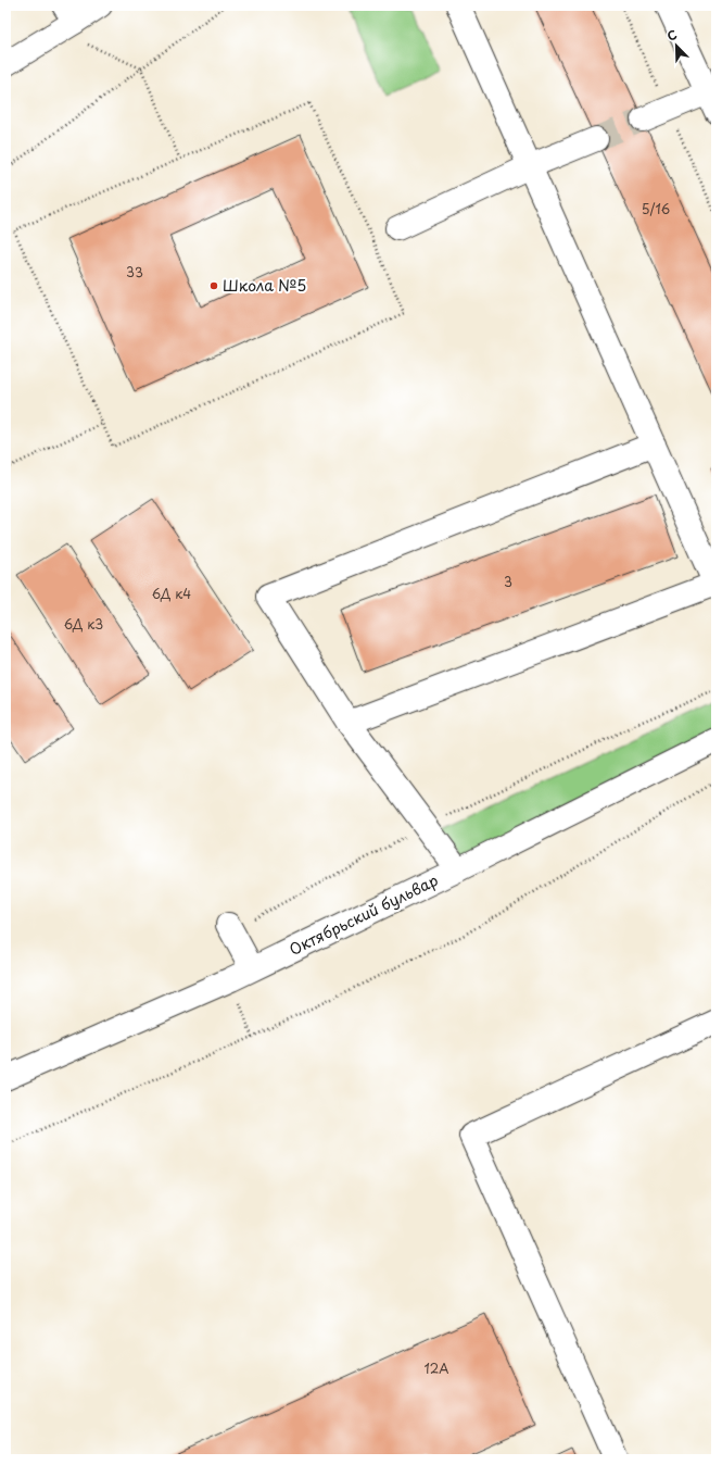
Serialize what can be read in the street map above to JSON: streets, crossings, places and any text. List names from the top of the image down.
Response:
{
  "streets": {
    "street": ["Октябрьский бульвар"]
  },
  "places": ["Школа №5"],
  "house_numbers": [
    "5/16",
    "33",
    "3",
    "6Д к4",
    "6Д к3",
    "12А"
  ],
  "north": "top left"
}
